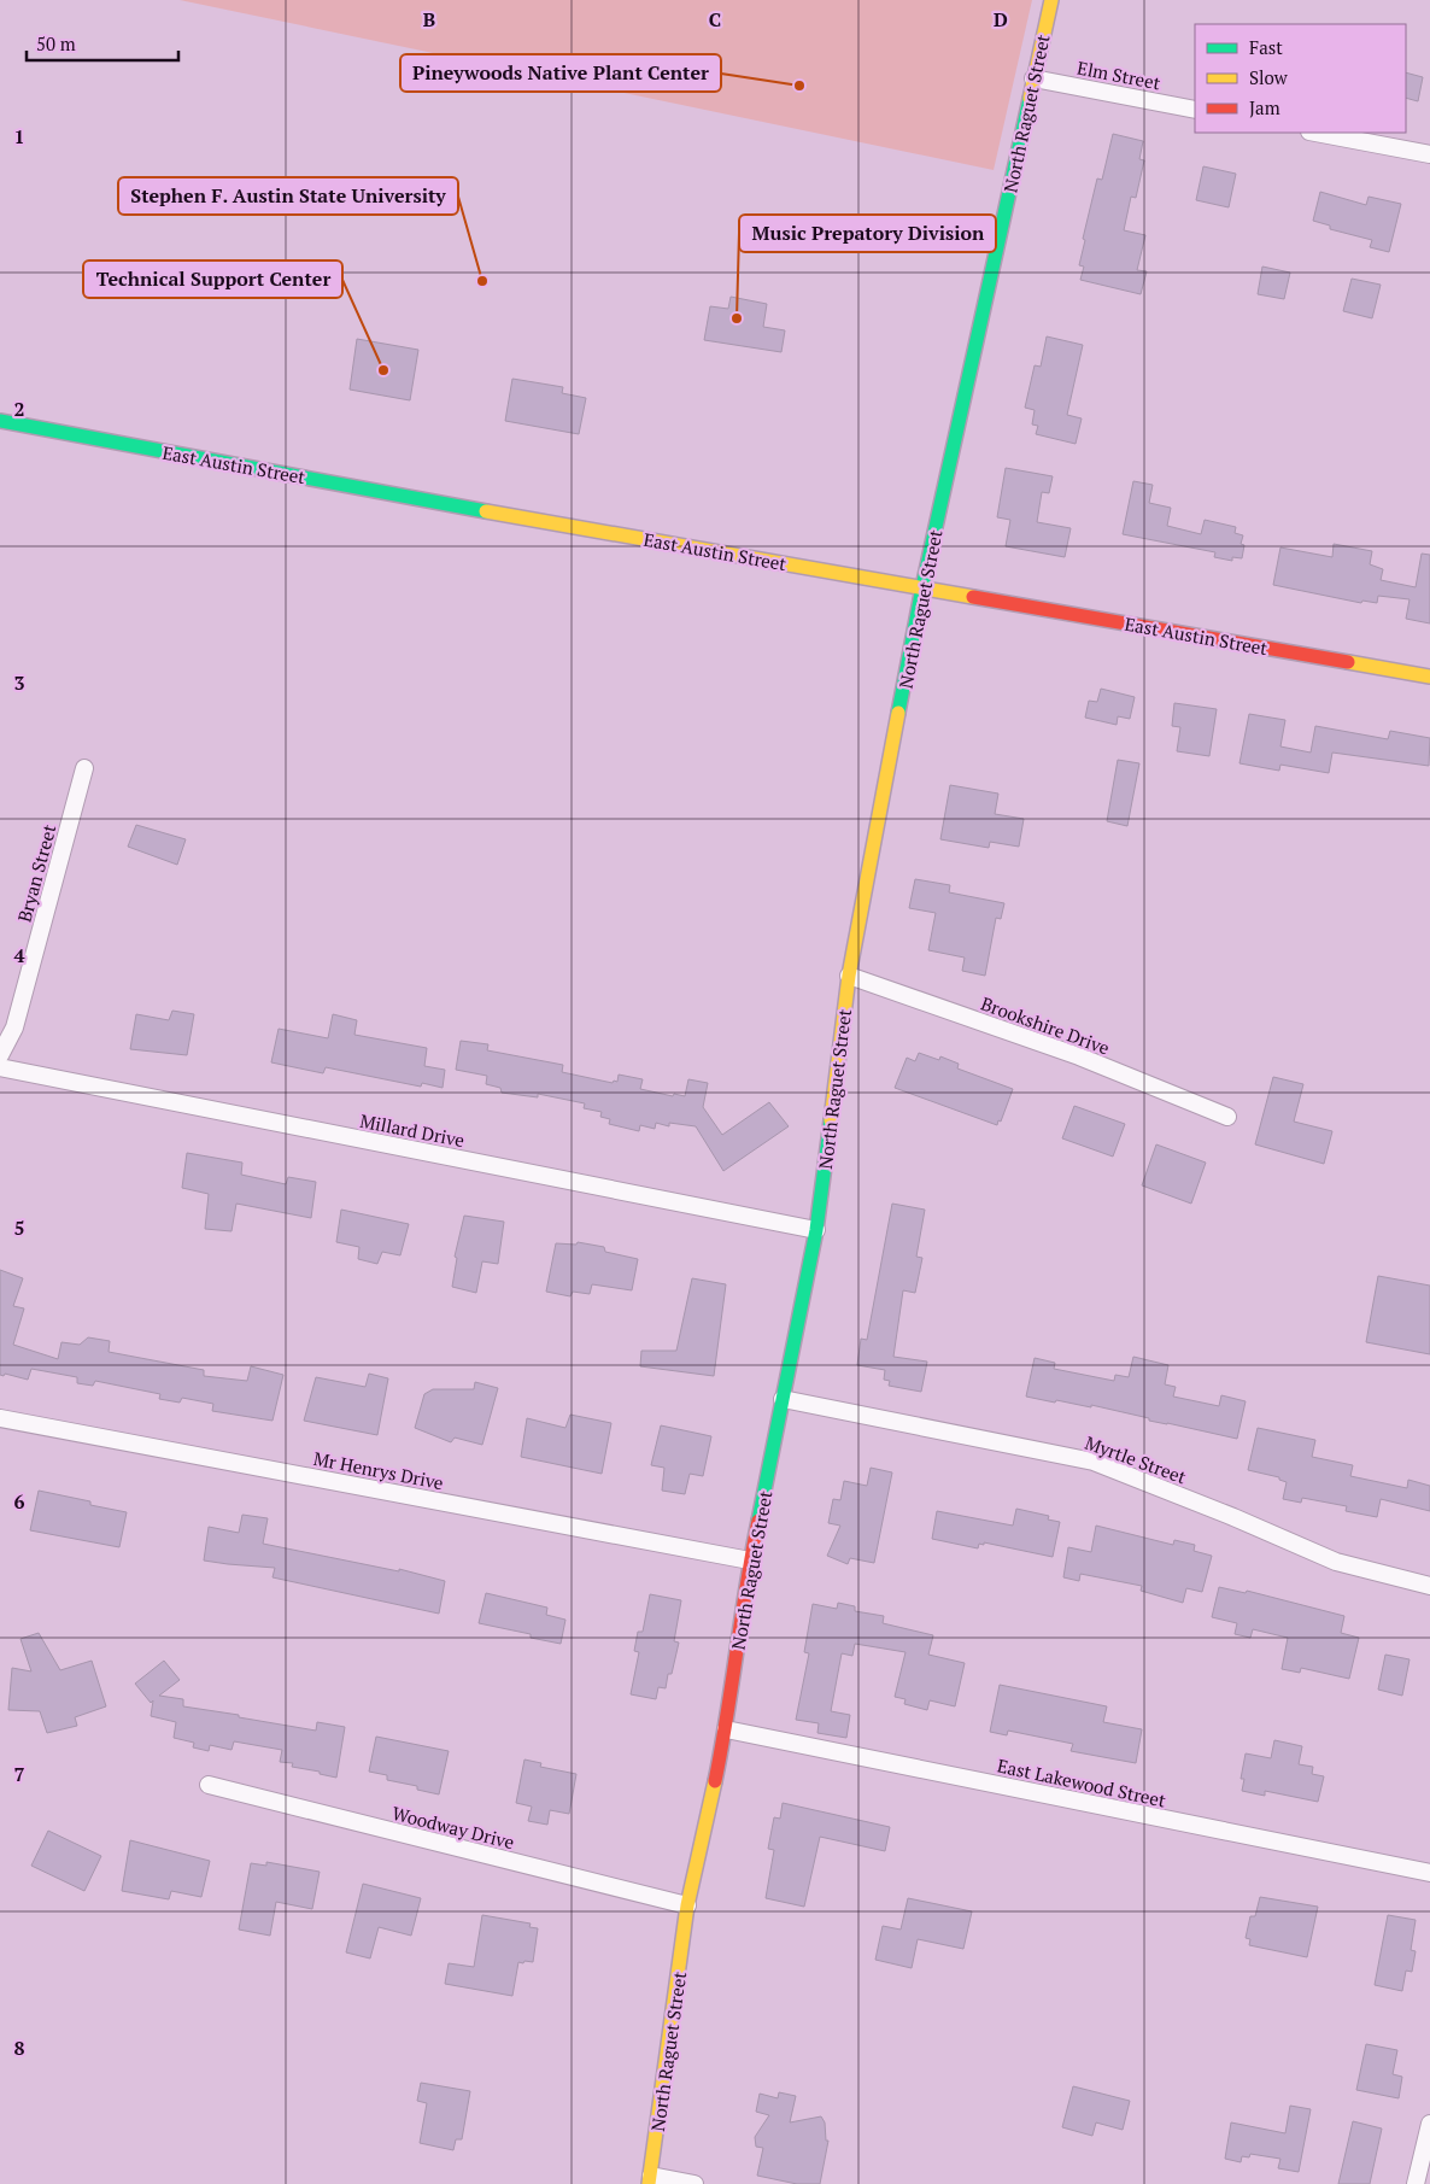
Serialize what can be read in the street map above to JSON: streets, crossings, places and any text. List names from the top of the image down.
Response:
{
  "streets": {
    "street": [
      "Elm Street",
      "North Raguet Street",
      "East Austin Street",
      "Bryan Street",
      "Brookshire Drive",
      "Millard Drive",
      "Myrtle Street",
      "Mr Henrys Drive",
      "East Lakewood Street",
      "Woodway Drive"
    ]
  },
  "crossings": [
    ["Elm Street", "North Raguet Street"],
    ["North Raguet Street", "East Austin Street"],
    ["North Raguet Street", "Brookshire Drive"],
    ["North Raguet Street", "Millard Drive"],
    ["North Raguet Street", "Myrtle Street"],
    ["North Raguet Street", "Mr Henrys Drive"],
    ["North Raguet Street", "East Lakewood Street"],
    ["North Raguet Street", "Woodway Drive"]
  ],
  "places": [
    "Pineywoods Native Plant Center",
    "Stephen F. Austin State University",
    "Music Prepatory Division",
    "Technical Support Center"
  ],
  "legend": ["Fast", "Slow", "Jam"],
  "scale_bar": "50 m",
  "grid": {
    "columns": ["B", "C", "D"],
    "rows": [
      "1",
      "2",
      "3",
      "4",
      "5",
      "6",
      "7",
      "8"
    ]
  }
}
